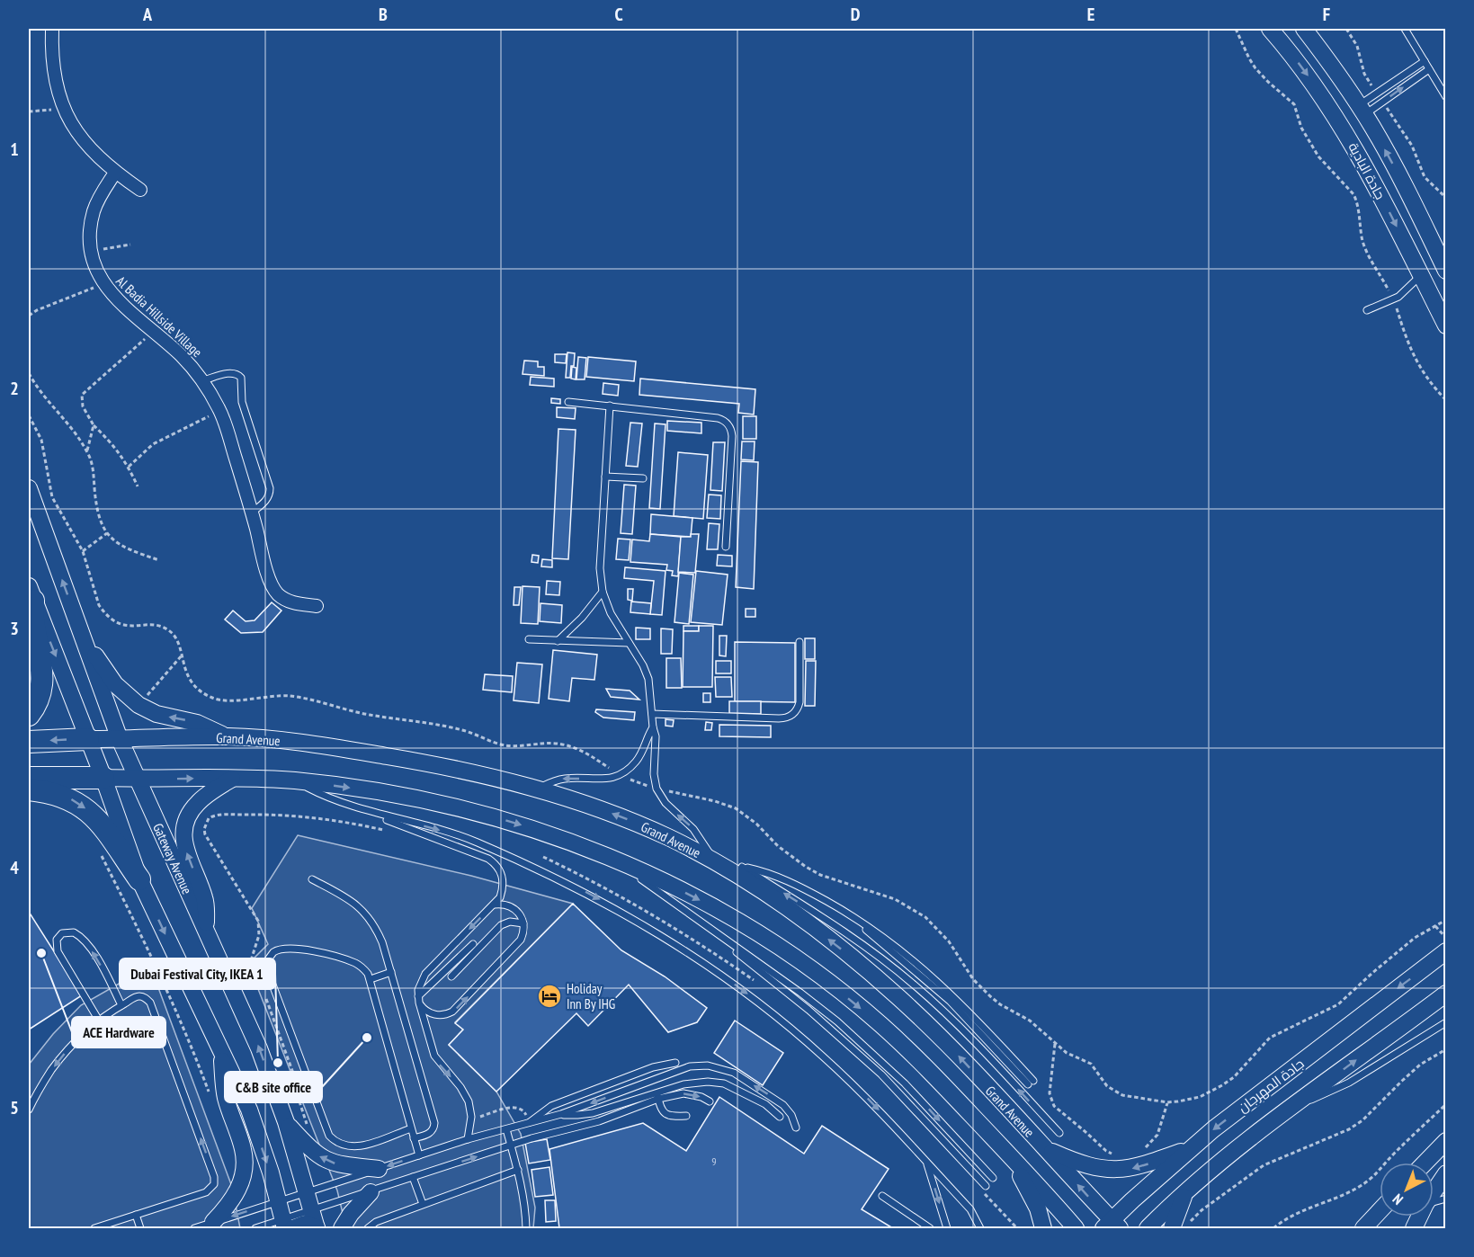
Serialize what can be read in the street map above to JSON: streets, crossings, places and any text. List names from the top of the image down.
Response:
{
  "streets": {
    "main road": [
      "جادة البادية",
      "Grand Avenue",
      "Gateway Avenue",
      "جادة المهرجان"
    ],
    "street": ["Al Badia Hillside Village"]
  },
  "crossings": [
    ["Grand Avenue", "Gateway Avenue"],
    ["Grand Avenue", "جادة المهرجان"]
  ],
  "places": {
    "other": ["ACE Hardware", "C&B site office", "Dubai Festival City, IKEA 1"],
    "hotel": ["Holiday Inn By IHG"]
  },
  "house_numbers": ["9"],
  "north": "bottom left",
  "grid": {
    "columns": [
      "A",
      "B",
      "C",
      "D",
      "E",
      "F"
    ],
    "rows": [
      "1",
      "2",
      "3",
      "4",
      "5"
    ]
  }
}
